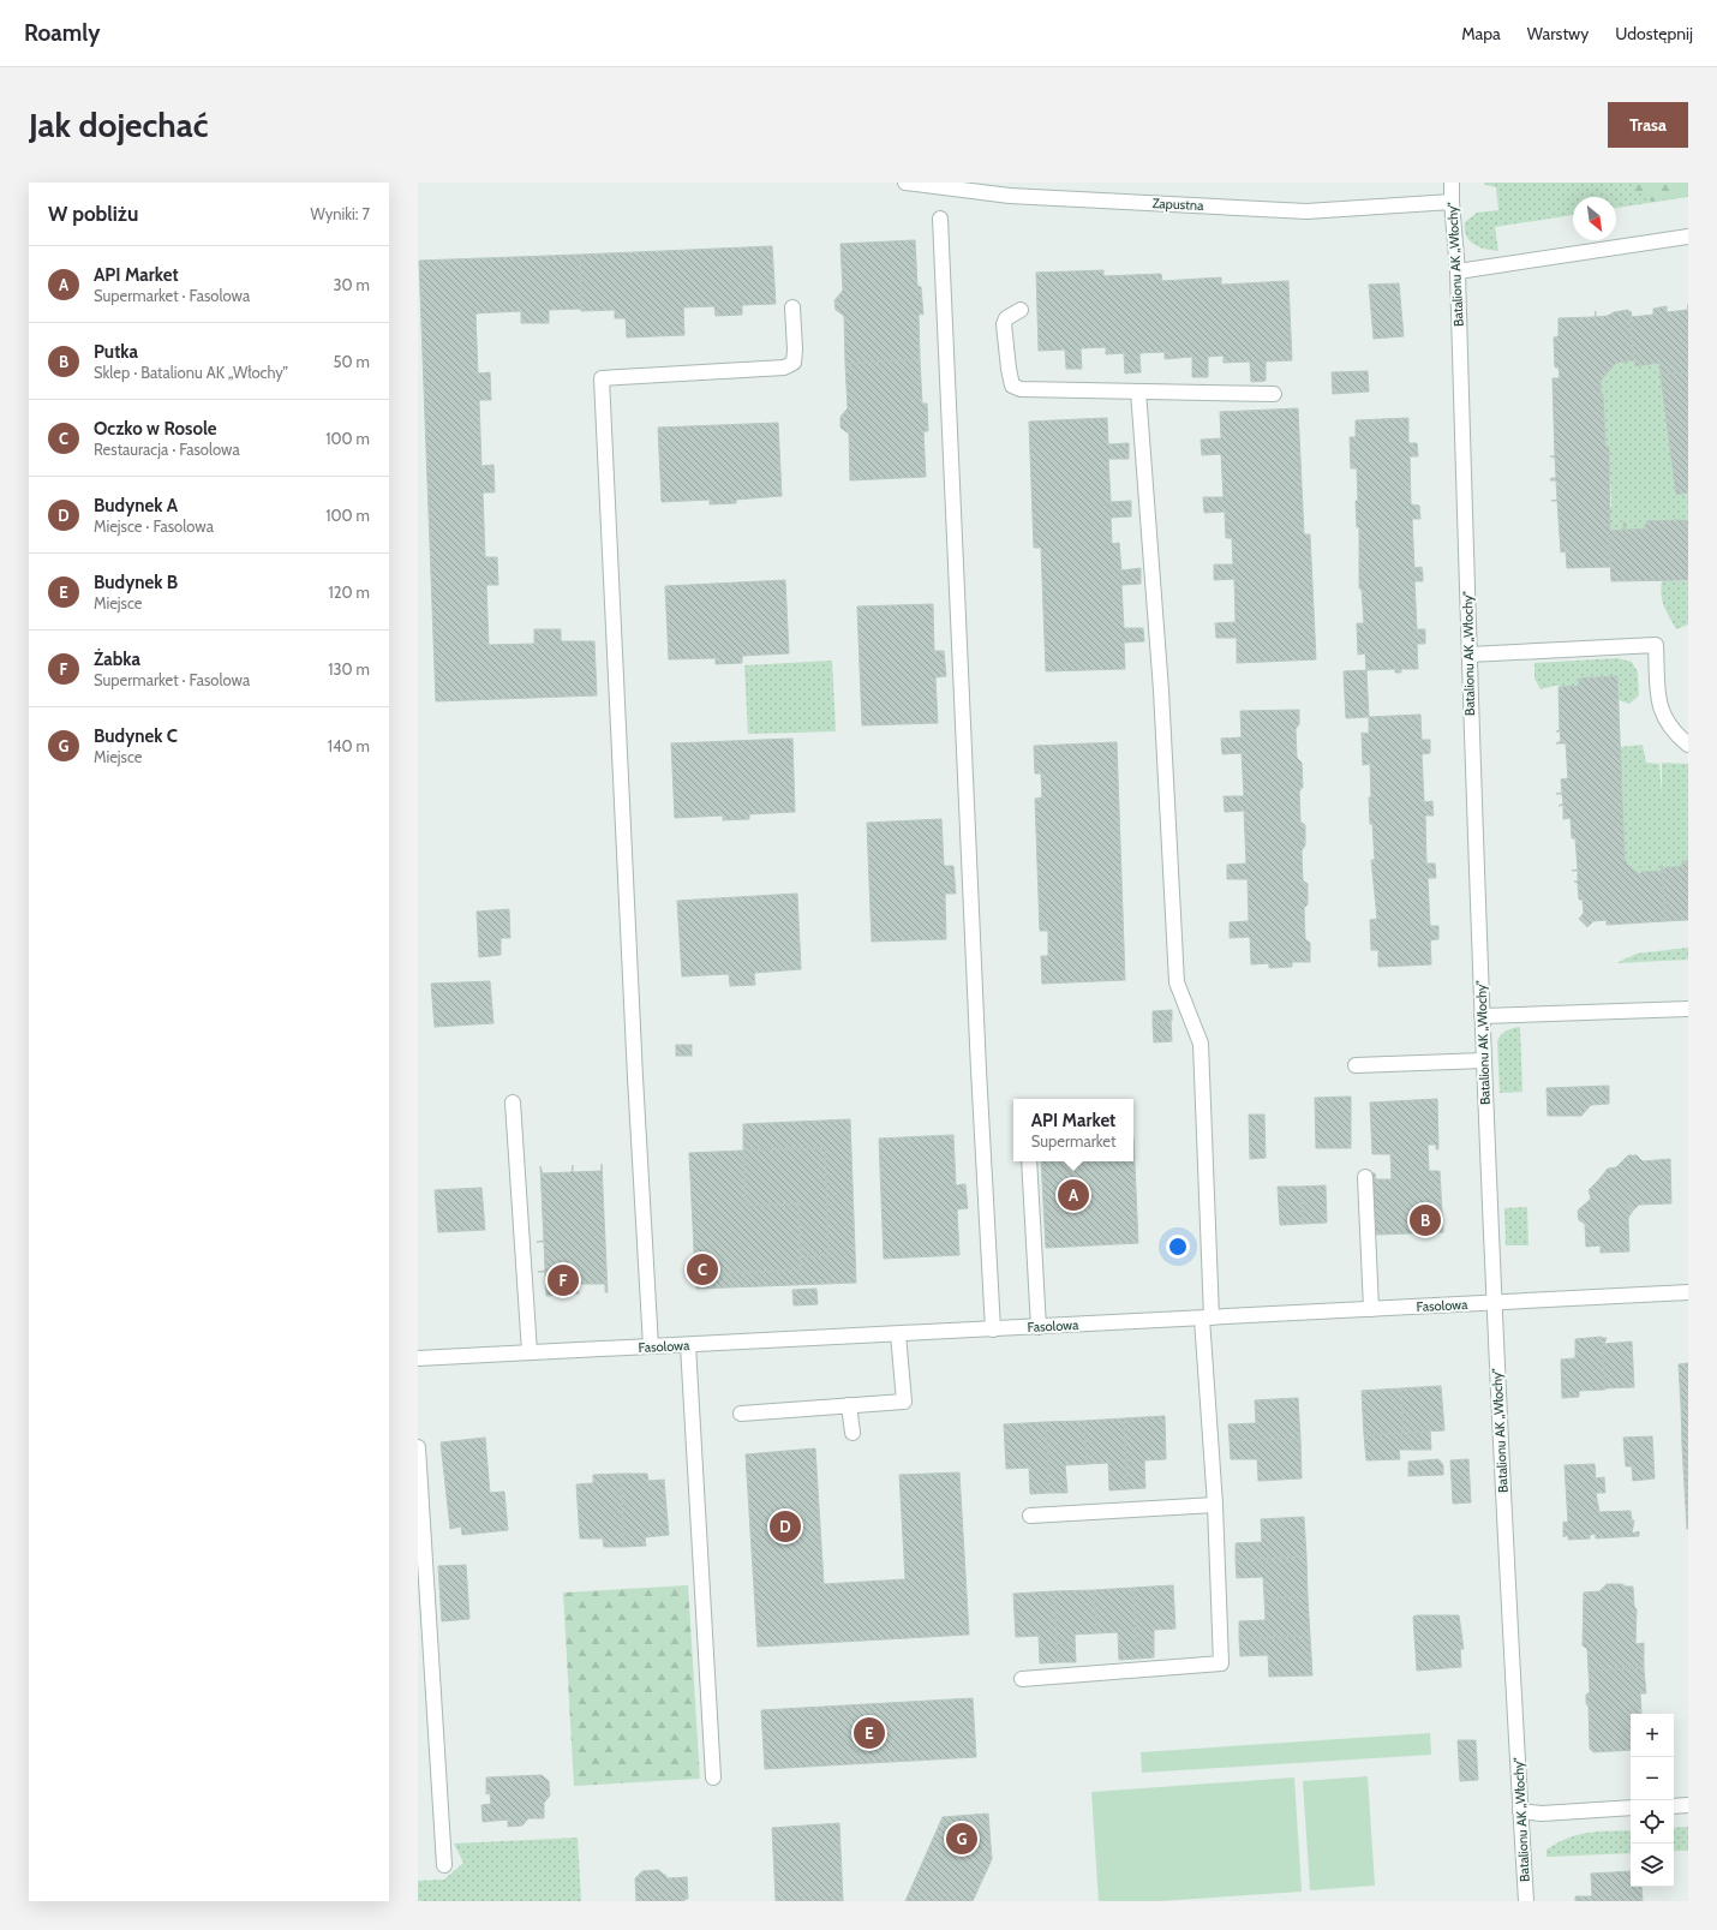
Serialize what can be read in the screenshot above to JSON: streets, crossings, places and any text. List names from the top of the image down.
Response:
{
  "streets": {
    "street": ["Zapustna", "Batalionu AK „Włochy”", "Fasolowa"]
  },
  "crossings": [
    ["Zapustna", "Batalionu AK „Włochy”"],
    ["Batalionu AK „Włochy”", "Fasolowa"]
  ],
  "north": "bottom right",
  "page": {
    "header": "Roamly",
    "nav": ["Mapa", "Warstwy", "Udostępnij"],
    "buttons": "Trasa",
    "title": "Jak dojechać",
    "heading": ["W pobliżu", "Wyniki: 7"],
    "list": [
      {
        "mark": "A",
        "name": "API Market",
        "note": "Supermarket · Fasolowa",
        "value": "30 m"
      },
      {
        "mark": "B",
        "name": "Putka",
        "note": "Sklep · Batalionu AK „Włochy”",
        "value": "50 m"
      },
      {
        "mark": "C",
        "name": "Oczko w Rosole",
        "note": "Restauracja · Fasolowa",
        "value": "100 m"
      },
      {
        "mark": "D",
        "name": "Budynek A",
        "note": "Miejsce · Fasolowa",
        "value": "100 m"
      },
      {
        "mark": "E",
        "name": "Budynek B",
        "note": "Miejsce",
        "value": "120 m"
      },
      {
        "mark": "F",
        "name": "Żabka",
        "note": "Supermarket · Fasolowa",
        "value": "130 m"
      },
      {
        "mark": "G",
        "name": "Budynek C",
        "note": "Miejsce",
        "value": "140 m"
      }
    ],
    "popup": ["API Market", "Supermarket"],
    "pins": [
      "A",
      "B",
      "C",
      "F",
      "D",
      "E",
      "G"
    ],
    "map_buttons": ["+", "−"]
  }
}
